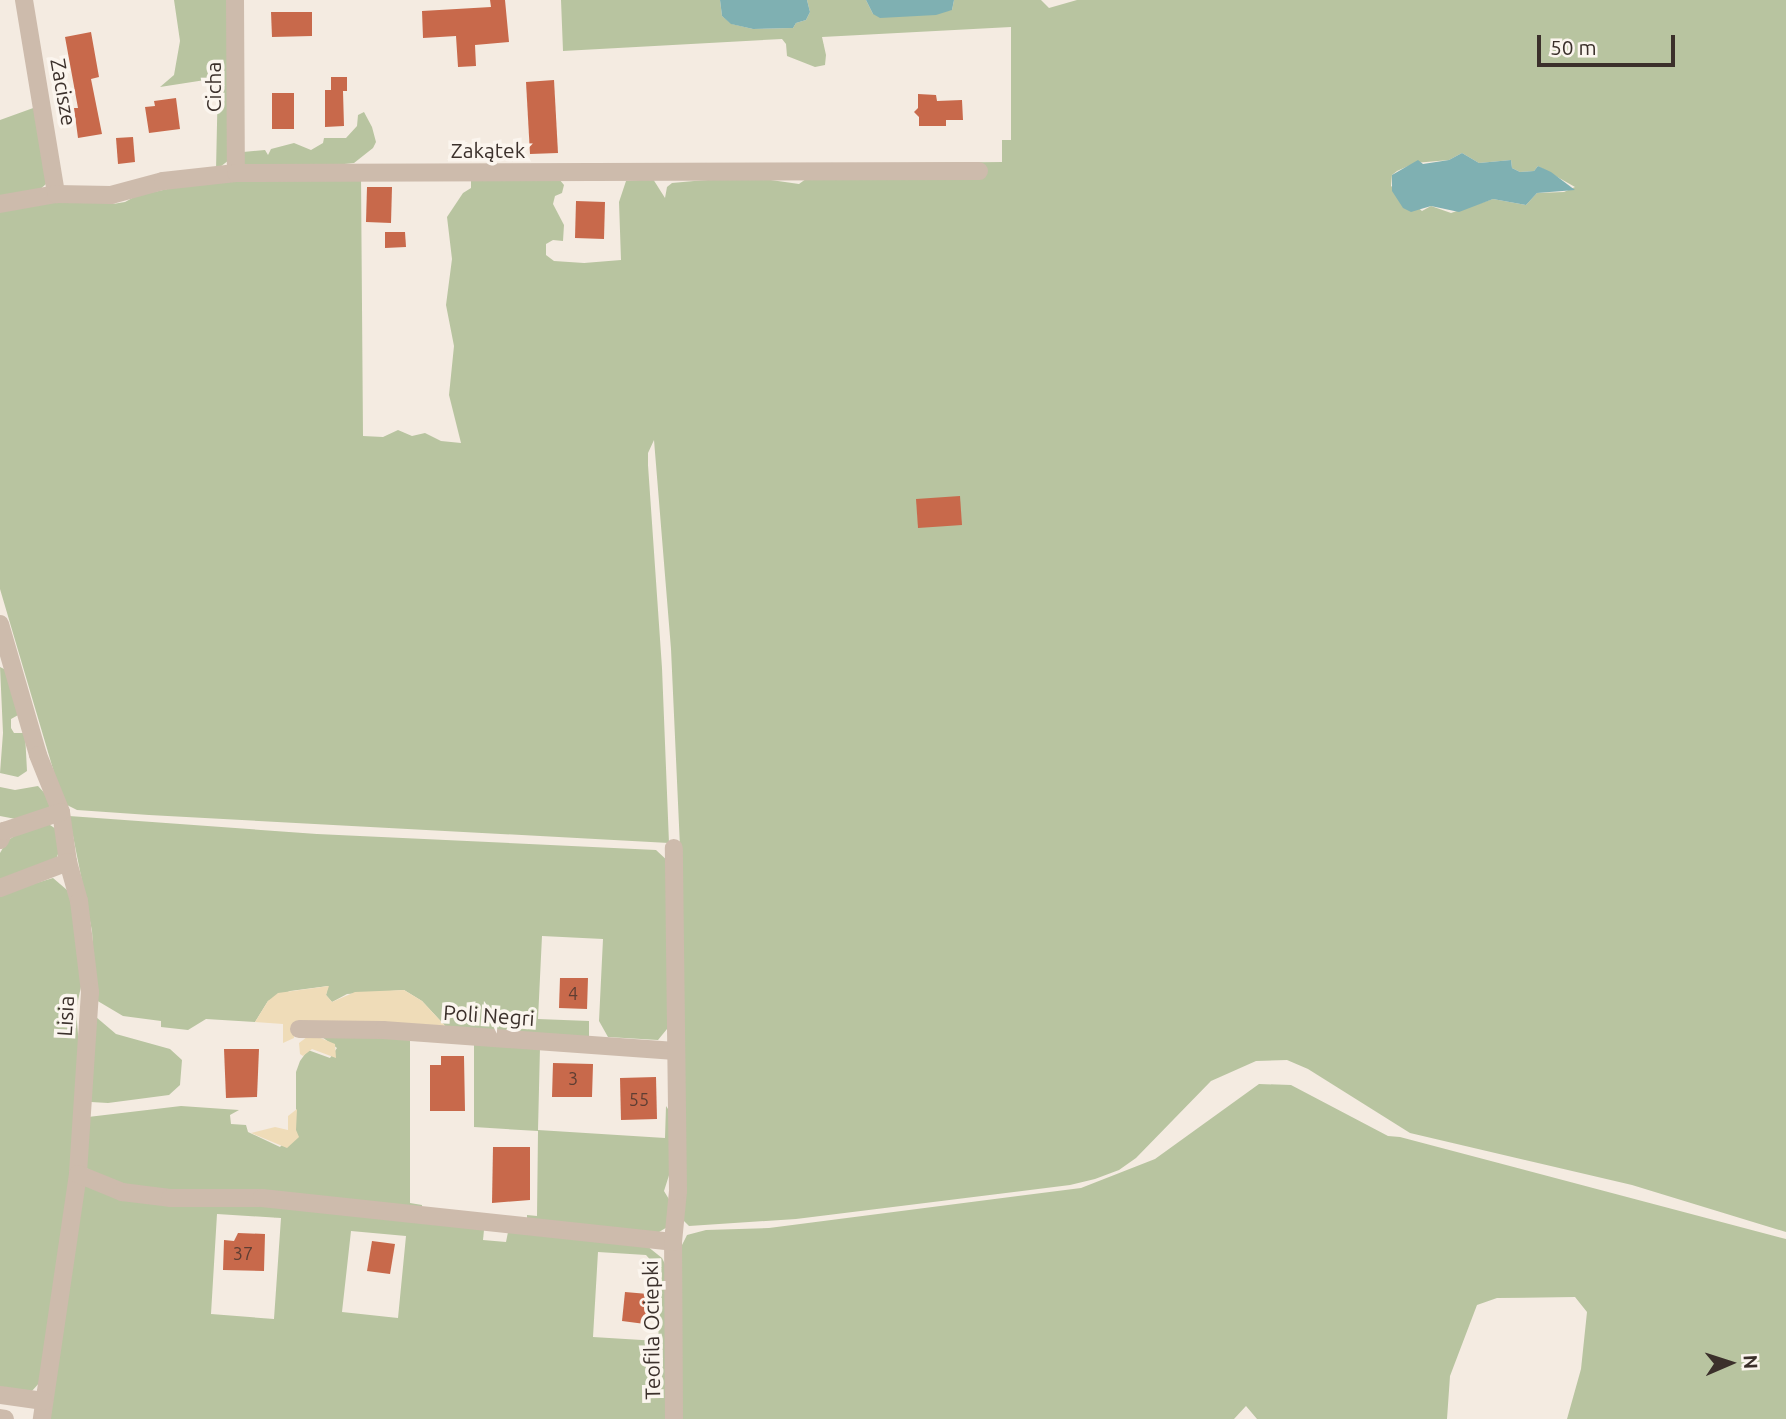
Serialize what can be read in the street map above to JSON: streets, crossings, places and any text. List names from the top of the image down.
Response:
{
  "streets": {
    "street": [
      "Cicha",
      "Zacisze",
      "Zakątek",
      "Poli Negri",
      "Lisia",
      "Teofila Ociepki"
    ]
  },
  "crossings": [
    ["Cicha", "Zakątek"],
    ["Zacisze", "Zakątek"],
    ["Poli Negri", "Teofila Ociepki"]
  ],
  "house_numbers": [
    "4",
    "3",
    "55",
    "37"
  ],
  "scale_bar": "50 m",
  "north": "right"
}
